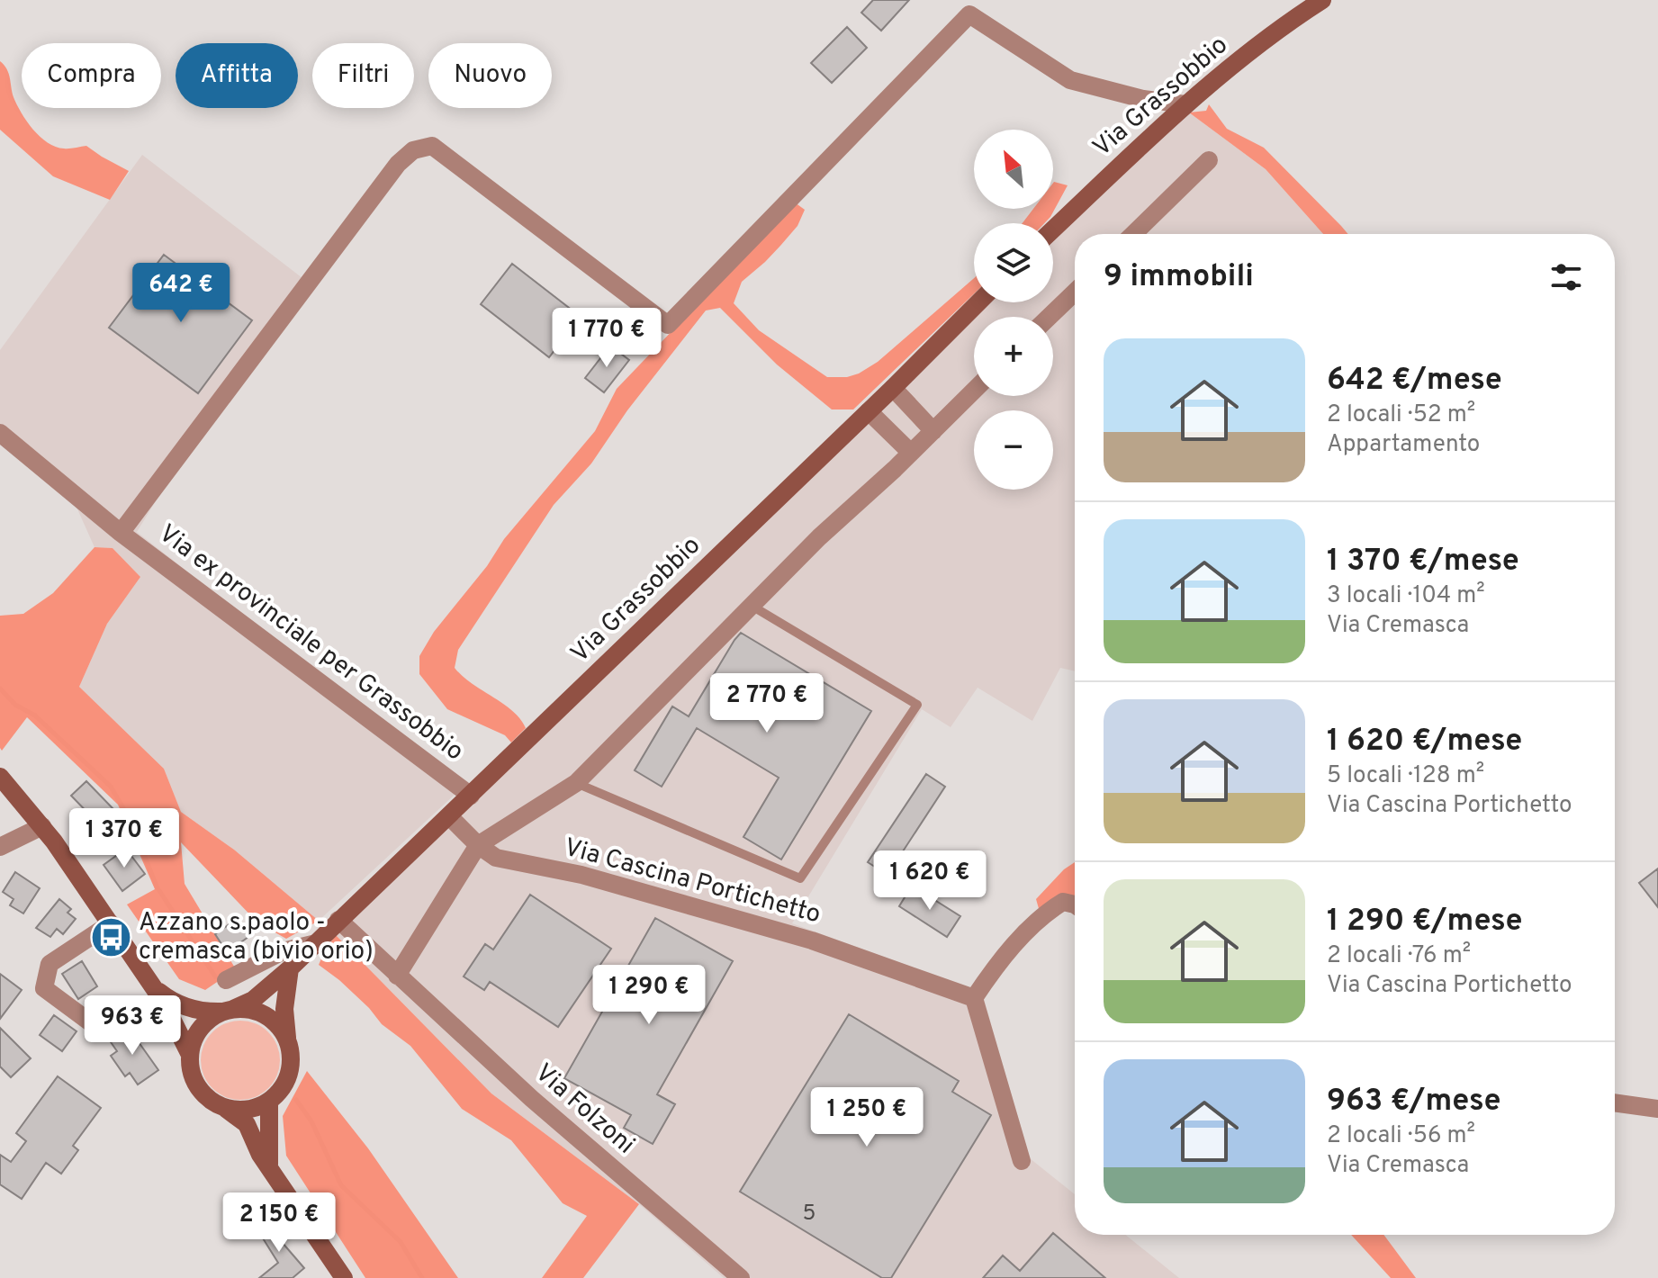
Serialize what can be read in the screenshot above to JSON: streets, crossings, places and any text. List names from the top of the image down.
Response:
{
  "streets": {
    "street": [
      "Via Grassobbio",
      "Via ex provinciale per Grassobbio",
      "Via Cascina Portichetto",
      "Via Folzoni"
    ]
  },
  "crossings": [
    ["Via Grassobbio", "Via ex provinciale per Grassobbio"],
    ["Via Grassobbio", "Via Cascina Portichetto"],
    ["Via Grassobbio", "Via Folzoni"]
  ],
  "places": {
    "bus stop": ["Azzano s.paolo - cremasca (bivio orio)"]
  },
  "house_numbers": ["5"],
  "north": "top left",
  "page": {
    "chip": [
      "Compra",
      "Affitta",
      "Filtri",
      "Nuovo"
    ],
    "map_buttons": ["+", "−"],
    "heading": "9 immobili",
    "price": [
      "642 €",
      "1 770 €",
      "2 770 €",
      "1 370 €",
      "1 620 €",
      "1 290 €",
      "963 €",
      "1 250 €",
      "2 150 €"
    ],
    "list": [
      {
        "name": "642 €/mese",
        "note": "2 locali · 52 m² · Appartamento"
      },
      {
        "name": "1 370 €/mese",
        "note": "3 locali · 104 m² · Via Cremasca"
      },
      {
        "name": "1 620 €/mese",
        "note": "5 locali · 128 m² · Via Cascina Portichetto"
      },
      {
        "name": "1 290 €/mese",
        "note": "2 locali · 76 m² · Via Cascina Portichetto"
      },
      {
        "name": "963 €/mese",
        "note": "2 locali · 56 m² · Via Cremasca"
      }
    ]
  }
}
